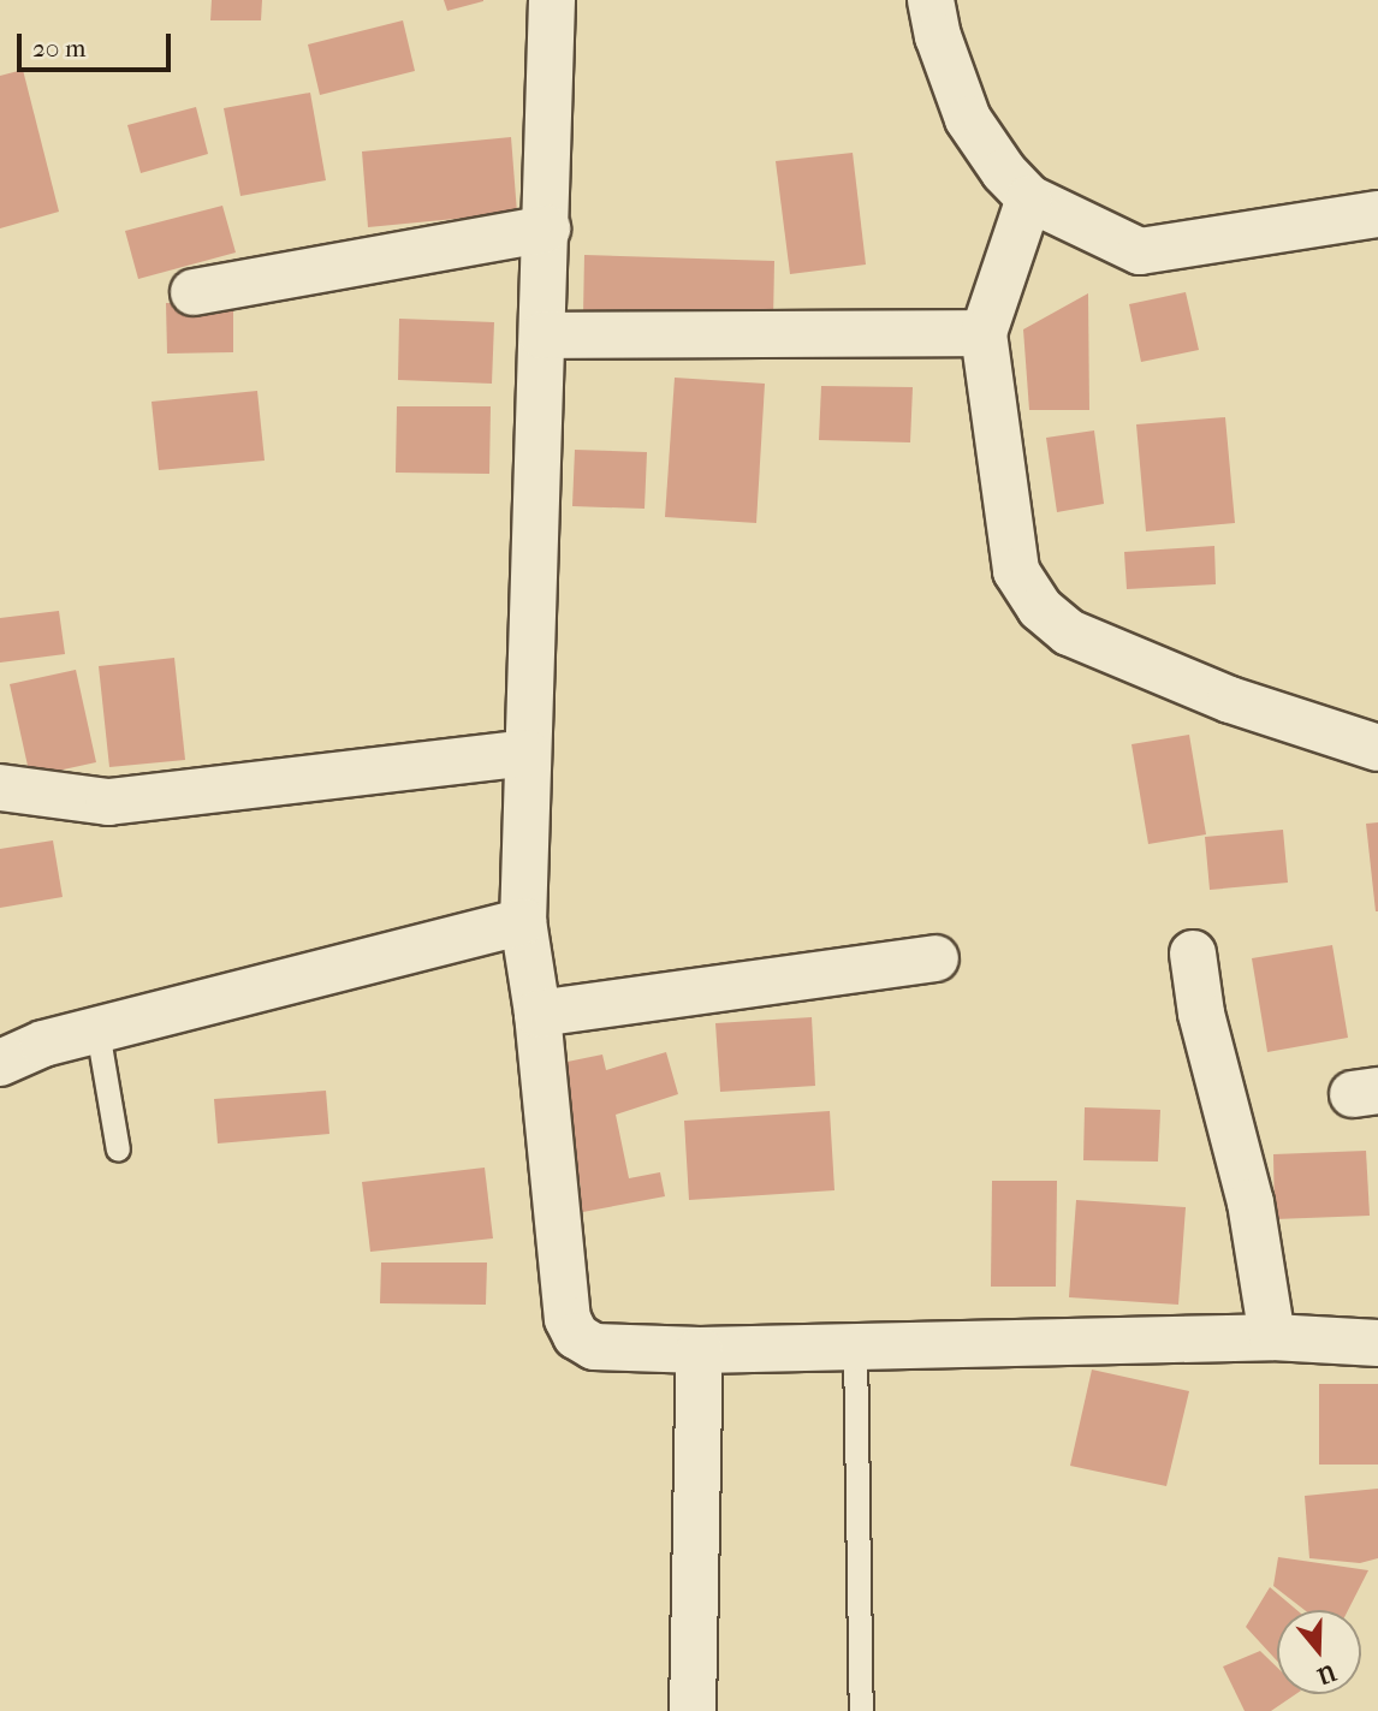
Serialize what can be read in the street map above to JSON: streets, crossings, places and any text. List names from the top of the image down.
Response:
{
  "scale_bar": "20 m",
  "north": "bottom"
}
